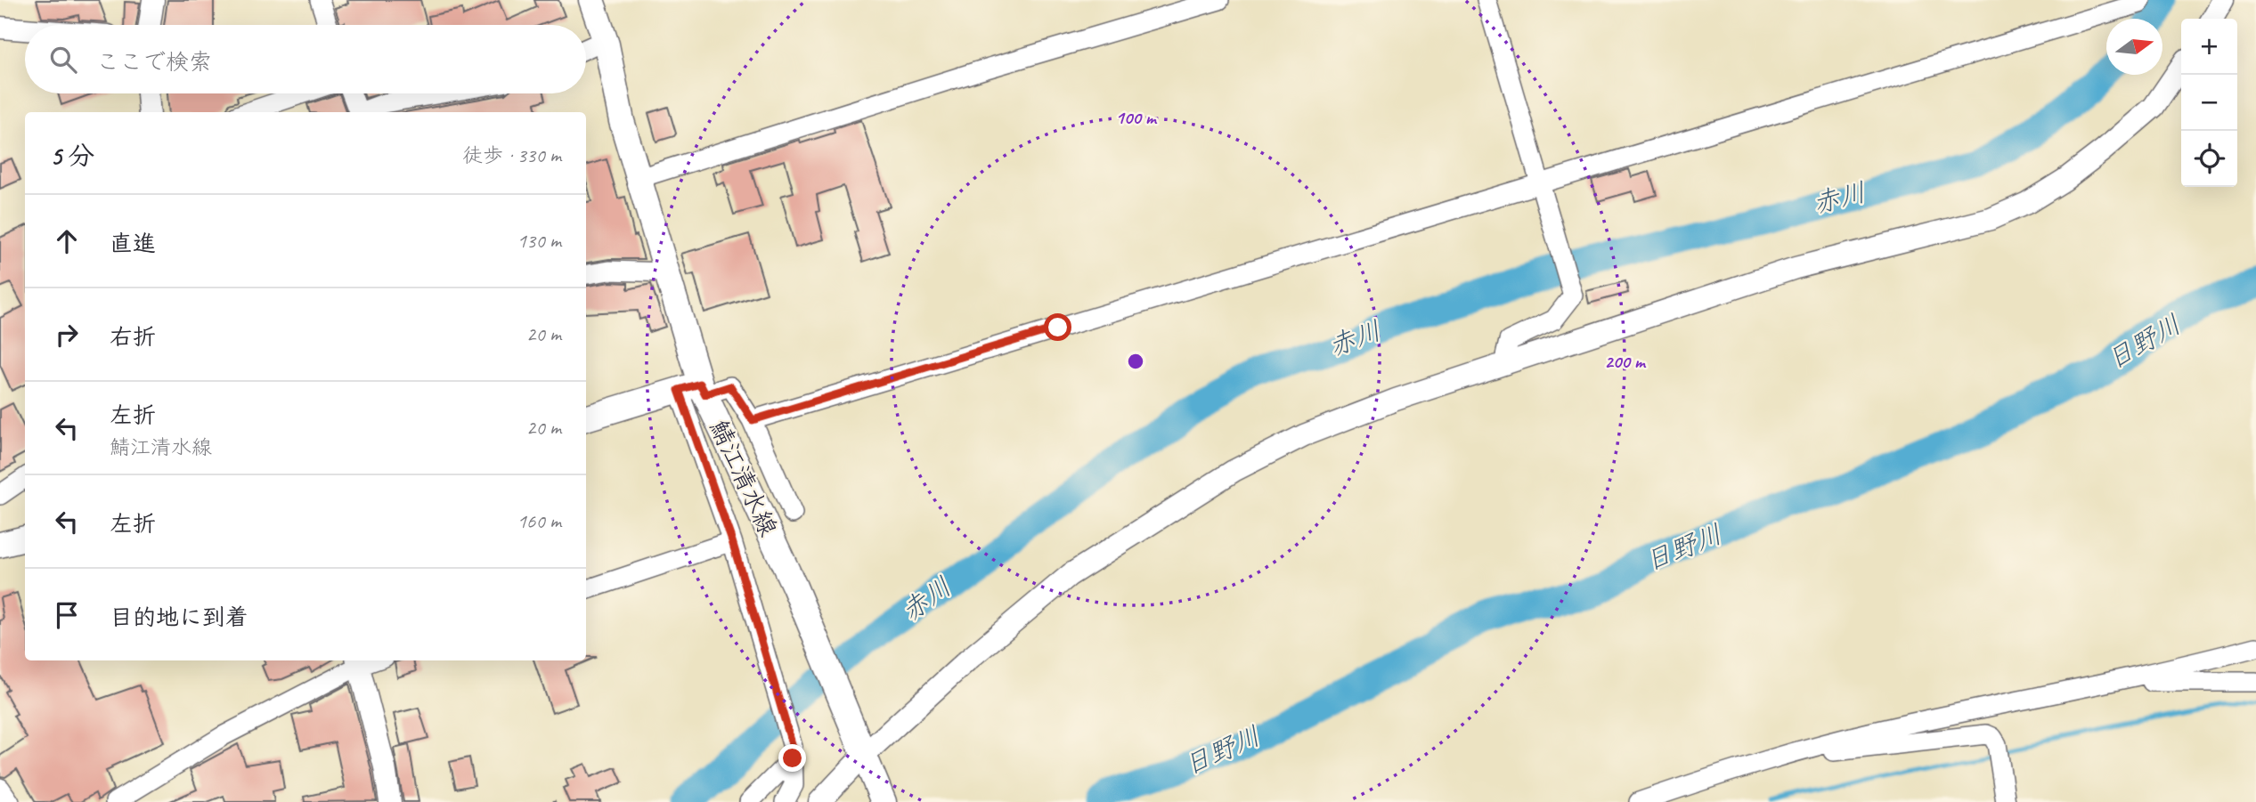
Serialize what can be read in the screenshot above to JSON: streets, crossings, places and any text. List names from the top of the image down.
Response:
{
  "streets": {
    "main road": ["鯖江清水線"]
  },
  "water": ["赤川", "日野川"],
  "north": "right",
  "page": {
    "map_buttons": ["+", "−"],
    "search": "ここで検索",
    "heading": ["5 分", "徒歩 · 330 m"],
    "list": [
      ["直進", "130 m"],
      ["右折", "20 m"],
      ["左折", "鯖江清水線", "20 m"],
      ["左折", "160 m"],
      "目的地に到着"
    ]
  },
  "rings": ["100 m", "200 m"]
}
